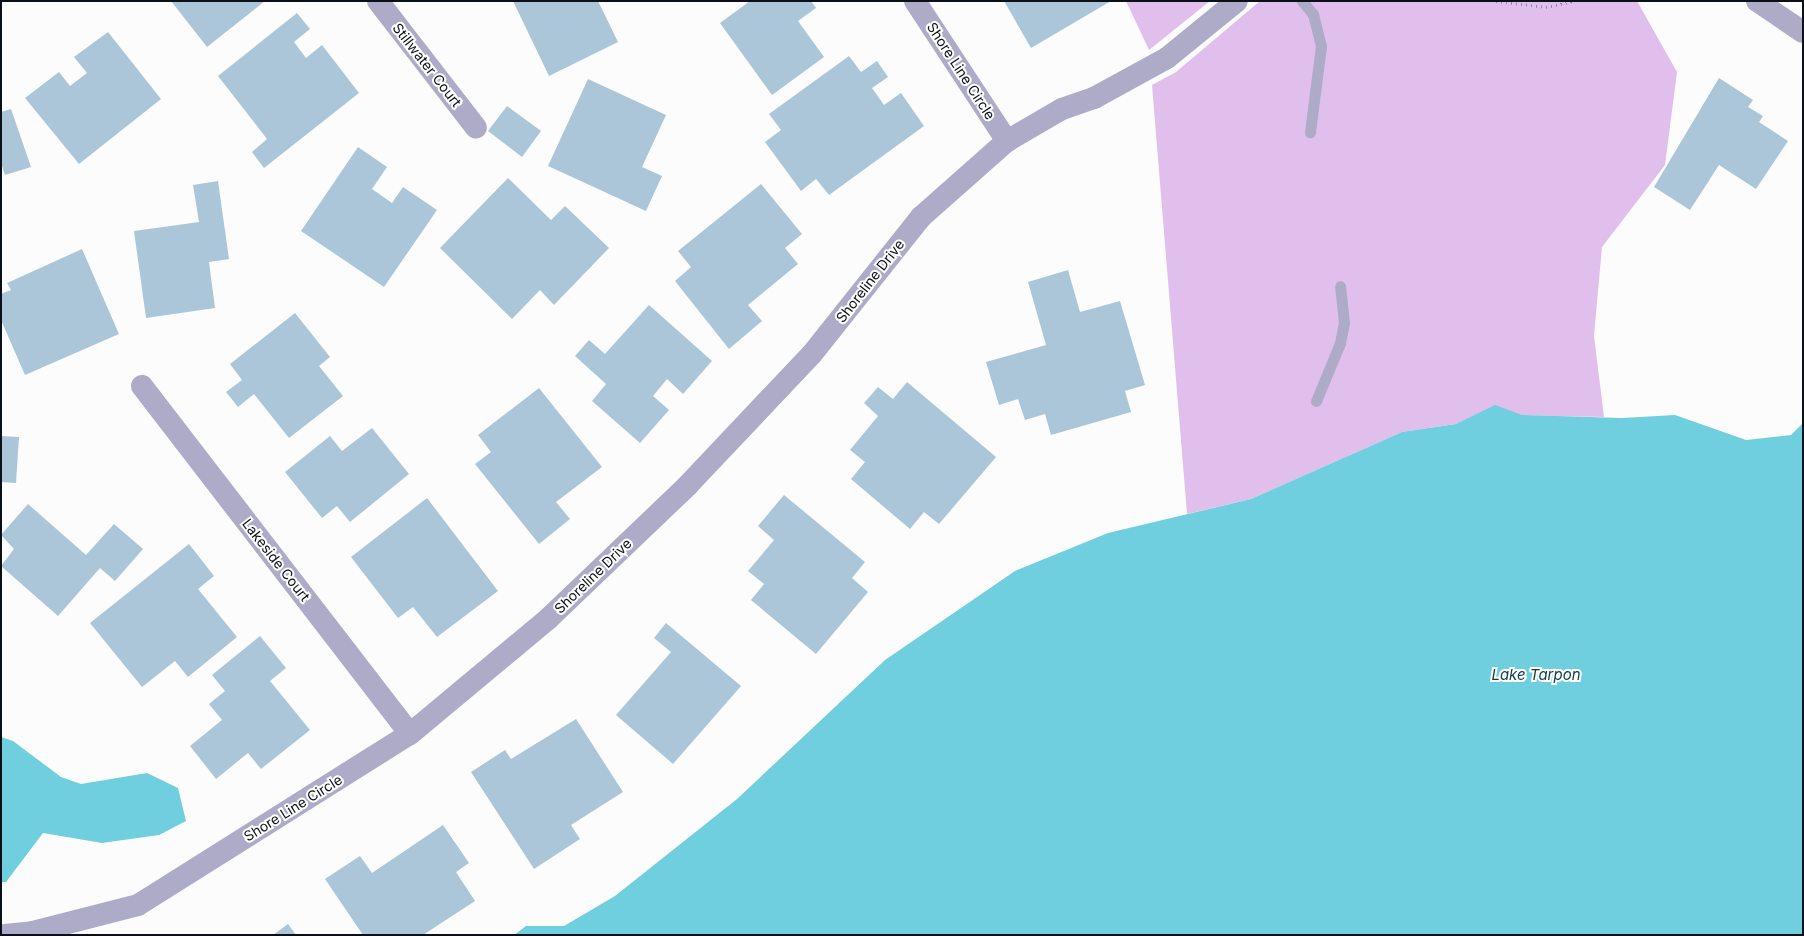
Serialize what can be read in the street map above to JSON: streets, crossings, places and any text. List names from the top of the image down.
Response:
{
  "streets": {
    "street": [
      "Stillwater Court",
      "Shore Line Circle",
      "Shoreline Drive",
      "Lakeside Court"
    ]
  },
  "crossings": [
    ["Shore Line Circle", "Shoreline Drive"],
    ["Shore Line Circle", "Lakeside Court"]
  ],
  "water": ["Lake Tarpon"]
}
